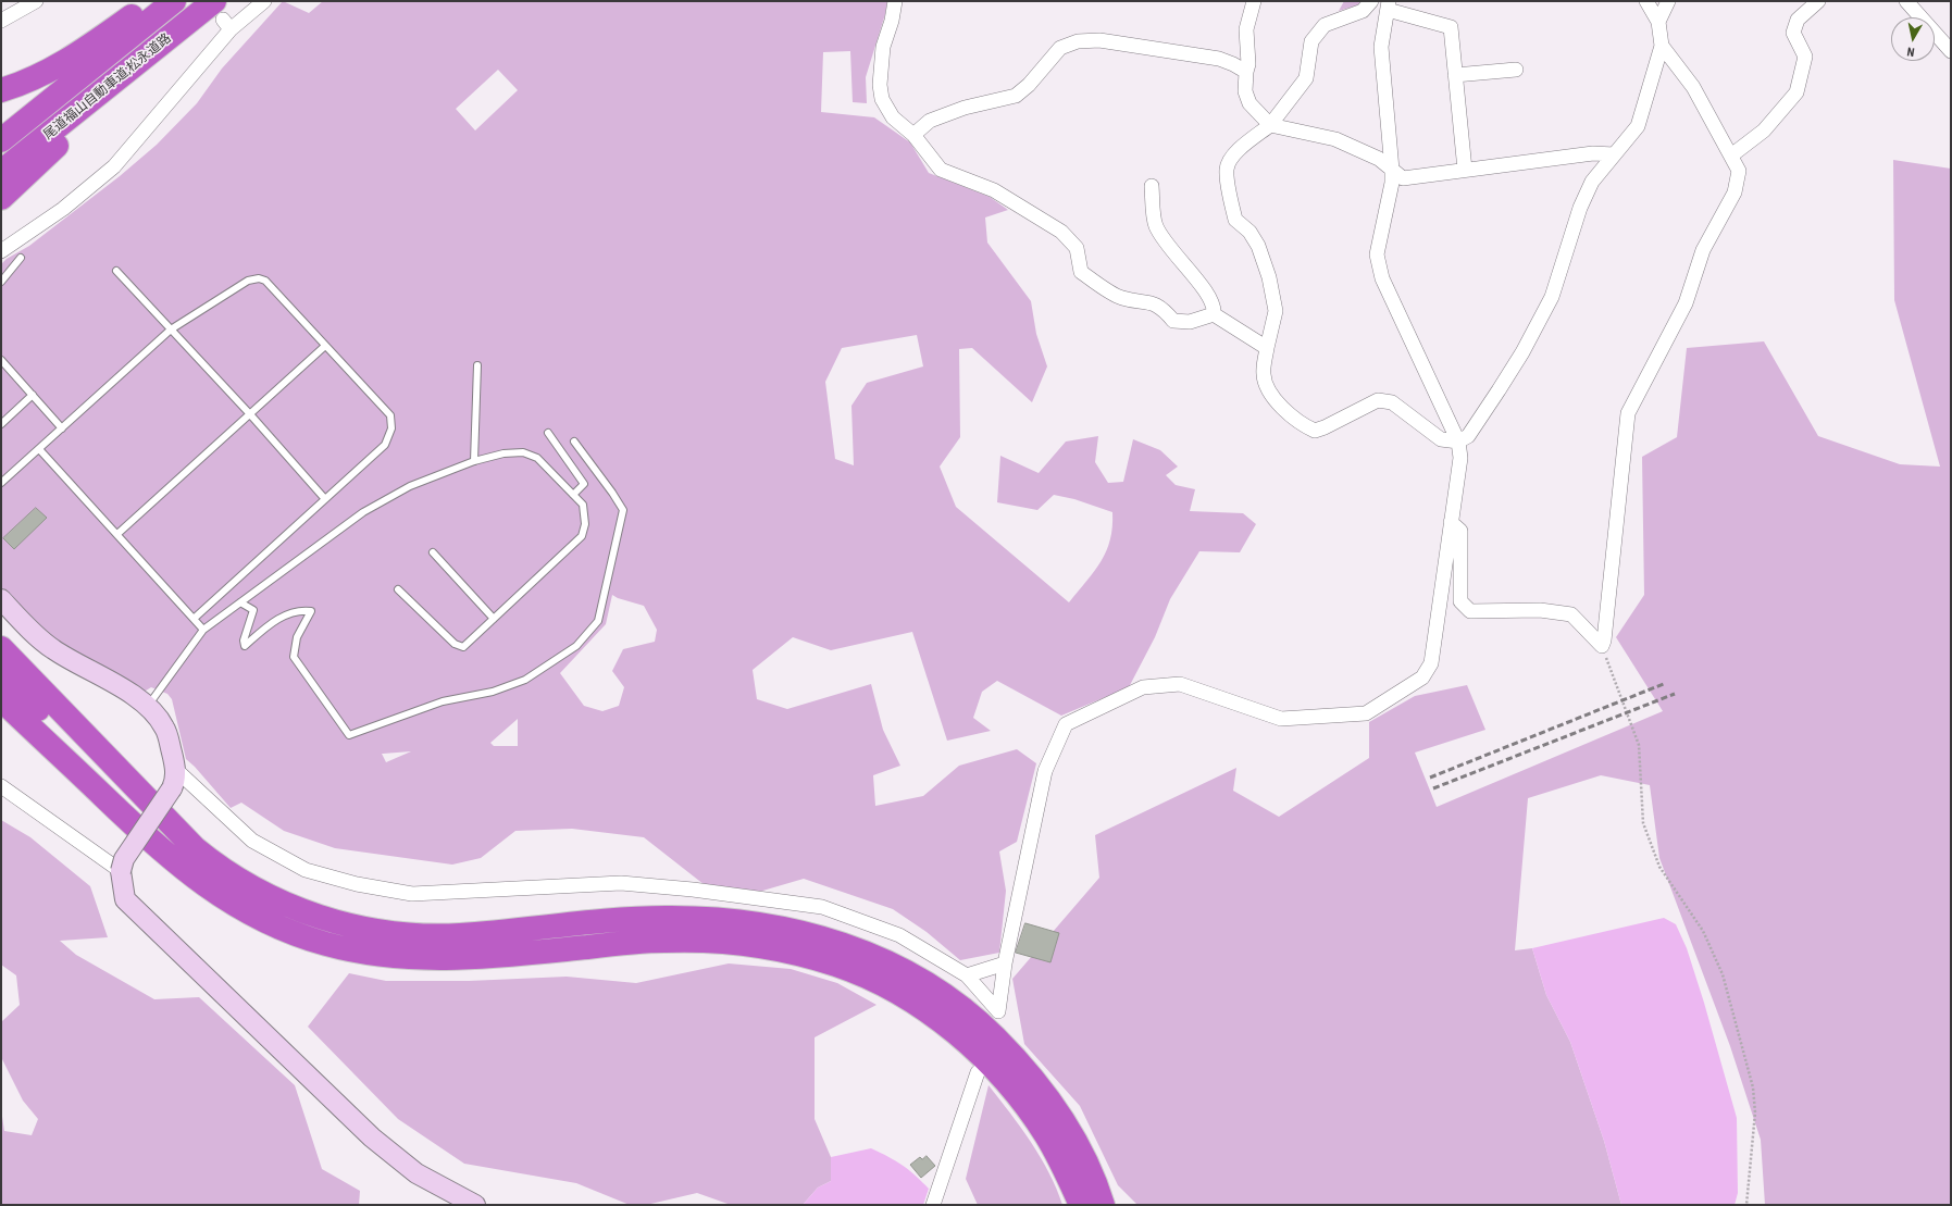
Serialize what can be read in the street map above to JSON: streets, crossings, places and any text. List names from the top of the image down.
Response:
{
  "streets": {
    "highway": ["尾道福山自動車道;松永道路"]
  },
  "north": "bottom"
}
